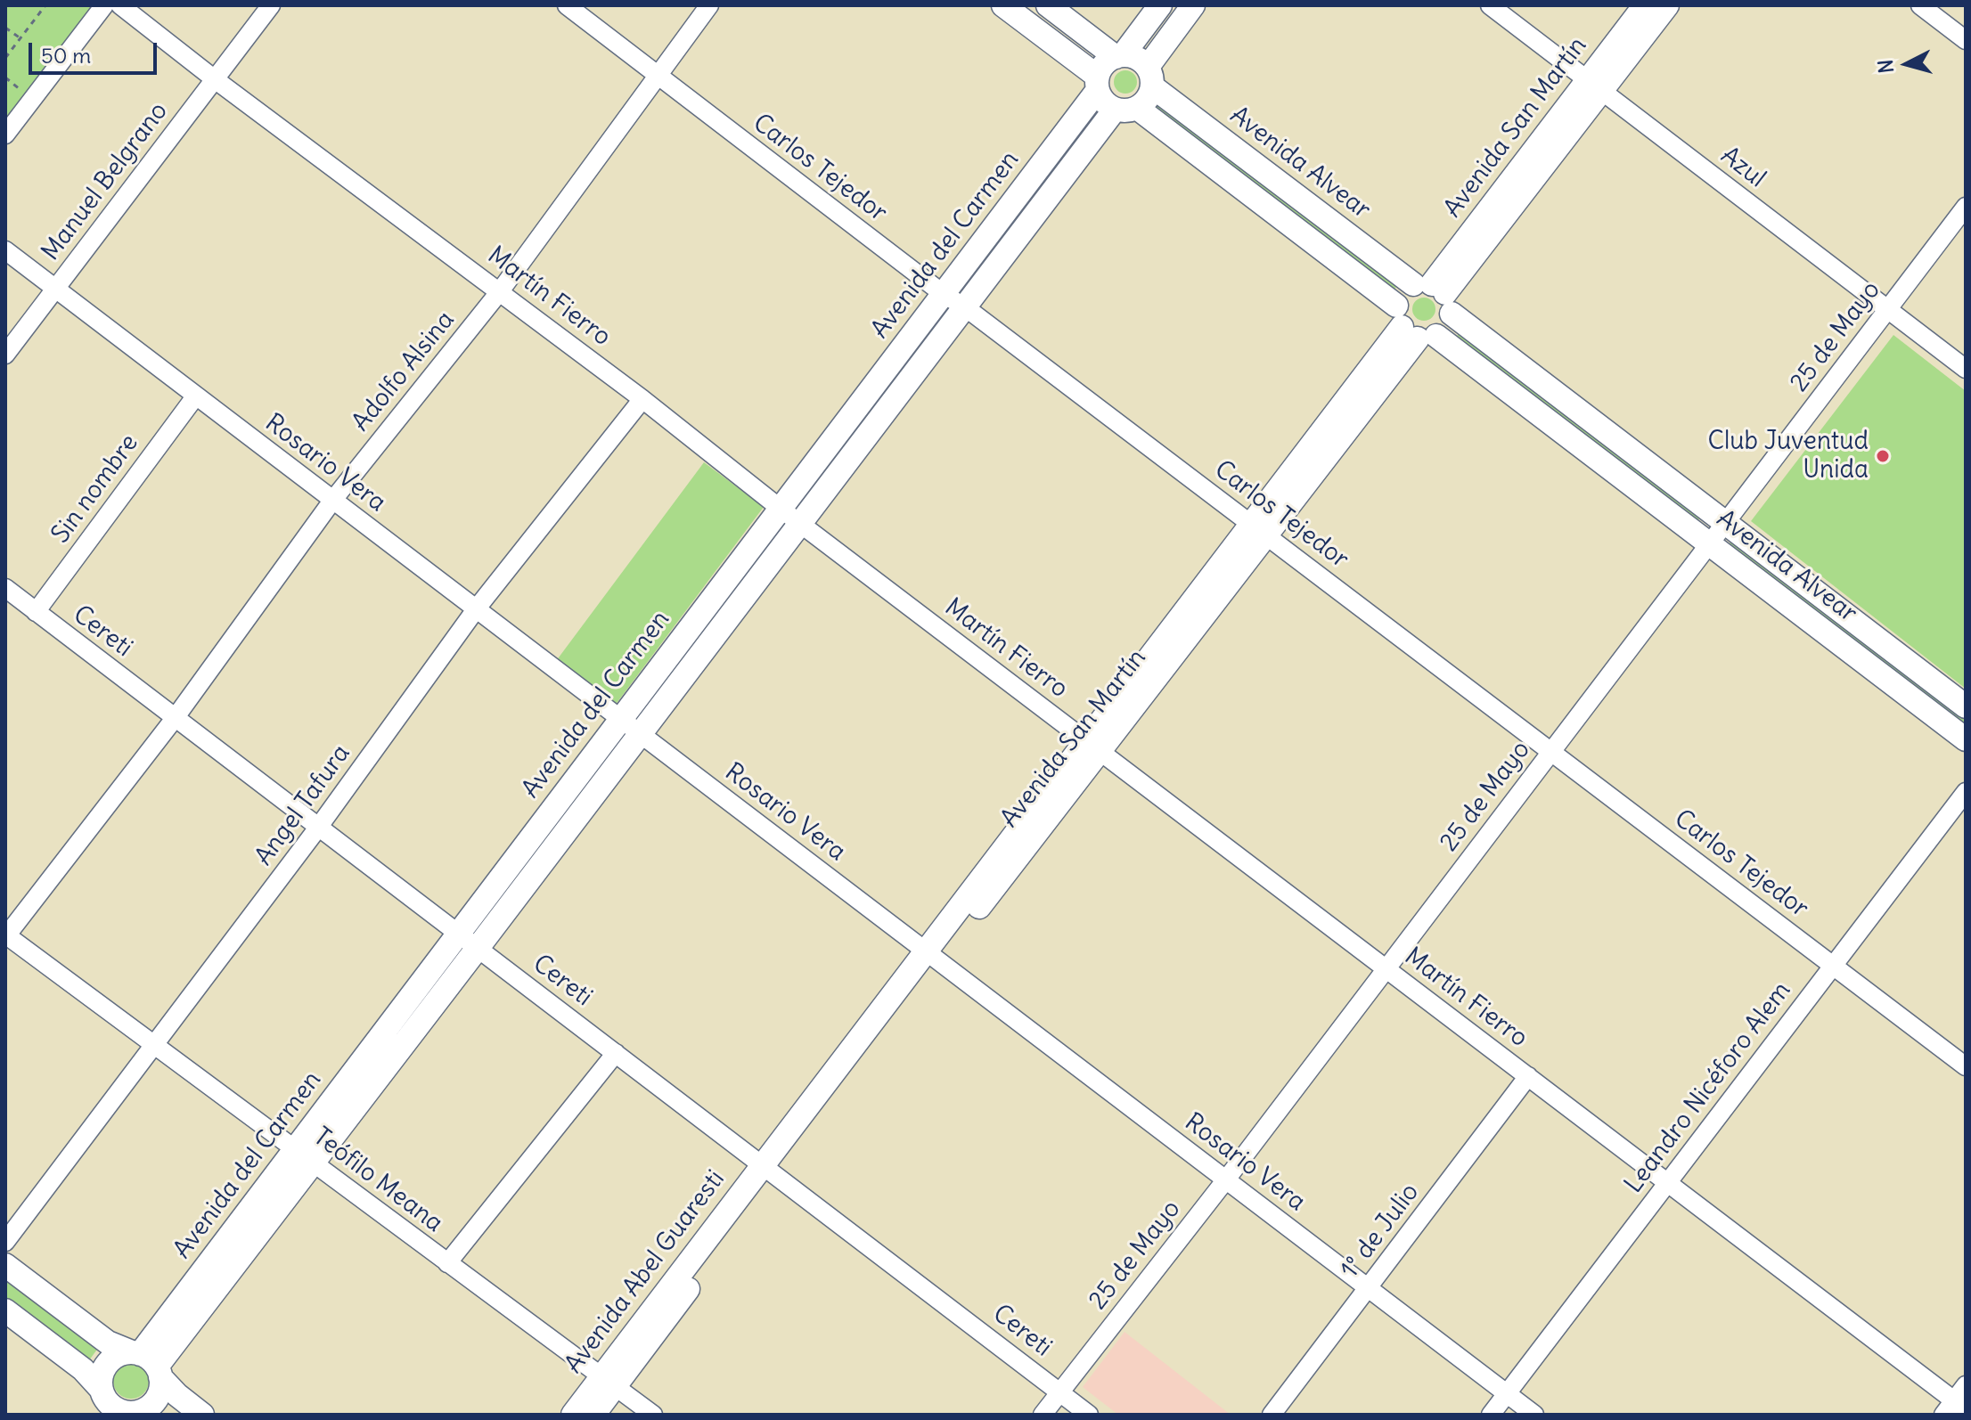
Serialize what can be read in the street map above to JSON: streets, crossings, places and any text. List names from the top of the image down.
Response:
{
  "streets": {
    "main road": [
      "Avenida San Martín",
      "Avenida Alvear",
      "Avenida del Carmen",
      "Avenida Abel Guaresti"
    ],
    "street": [
      "Azul",
      "Carlos Tejedor",
      "Manuel Belgrano",
      "Martín Fierro",
      "25 de Mayo",
      "Adolfo Alsina",
      "Rosario Vera",
      "Sin nombre",
      "Cereti",
      "Angel Tafura",
      "Leandro Nicéforo Alem",
      "Teófilo Meana",
      "1° de Julio"
    ]
  },
  "crossings": [
    ["Avenida San Martín", "Avenida Alvear"],
    ["Avenida San Martín", "Azul"],
    ["Avenida San Martín", "Carlos Tejedor"],
    ["Avenida San Martín", "Martín Fierro"],
    ["Avenida San Martín", "Rosario Vera"],
    ["Avenida San Martín", "Cereti"],
    ["Avenida San Martín", "Avenida Abel Guaresti"],
    ["Avenida Alvear", "Avenida del Carmen"],
    ["Avenida Alvear", "25 de Mayo"],
    ["Azul", "25 de Mayo"],
    ["Carlos Tejedor", "Avenida del Carmen"],
    ["Carlos Tejedor", "25 de Mayo"],
    ["Carlos Tejedor", "Adolfo Alsina"],
    ["Carlos Tejedor", "Leandro Nicéforo Alem"],
    ["Manuel Belgrano", "Martín Fierro"],
    ["Manuel Belgrano", "Rosario Vera"],
    ["Avenida del Carmen", "Martín Fierro"],
    ["Avenida del Carmen", "Rosario Vera"],
    ["Avenida del Carmen", "Cereti"],
    ["Avenida del Carmen", "Teófilo Meana"],
    ["Martín Fierro", "25 de Mayo"],
    ["Martín Fierro", "Adolfo Alsina"],
    ["Martín Fierro", "Angel Tafura"],
    ["Martín Fierro", "Leandro Nicéforo Alem"],
    ["Martín Fierro", "1° de Julio"],
    ["25 de Mayo", "Rosario Vera"],
    ["25 de Mayo", "Cereti"],
    ["Adolfo Alsina", "Rosario Vera"],
    ["Adolfo Alsina", "Cereti"],
    ["Adolfo Alsina", "Teófilo Meana"],
    ["Rosario Vera", "Sin nombre"],
    ["Rosario Vera", "Angel Tafura"],
    ["Rosario Vera", "Leandro Nicéforo Alem"],
    ["Rosario Vera", "1° de Julio"],
    ["Sin nombre", "Cereti"],
    ["Cereti", "Angel Tafura"],
    ["Cereti", "Avenida Abel Guaresti"],
    ["Angel Tafura", "Teófilo Meana"],
    ["Teófilo Meana", "Avenida Abel Guaresti"]
  ],
  "places": ["Club Juventud Unida"],
  "scale_bar": "50 m",
  "north": "left"
}
